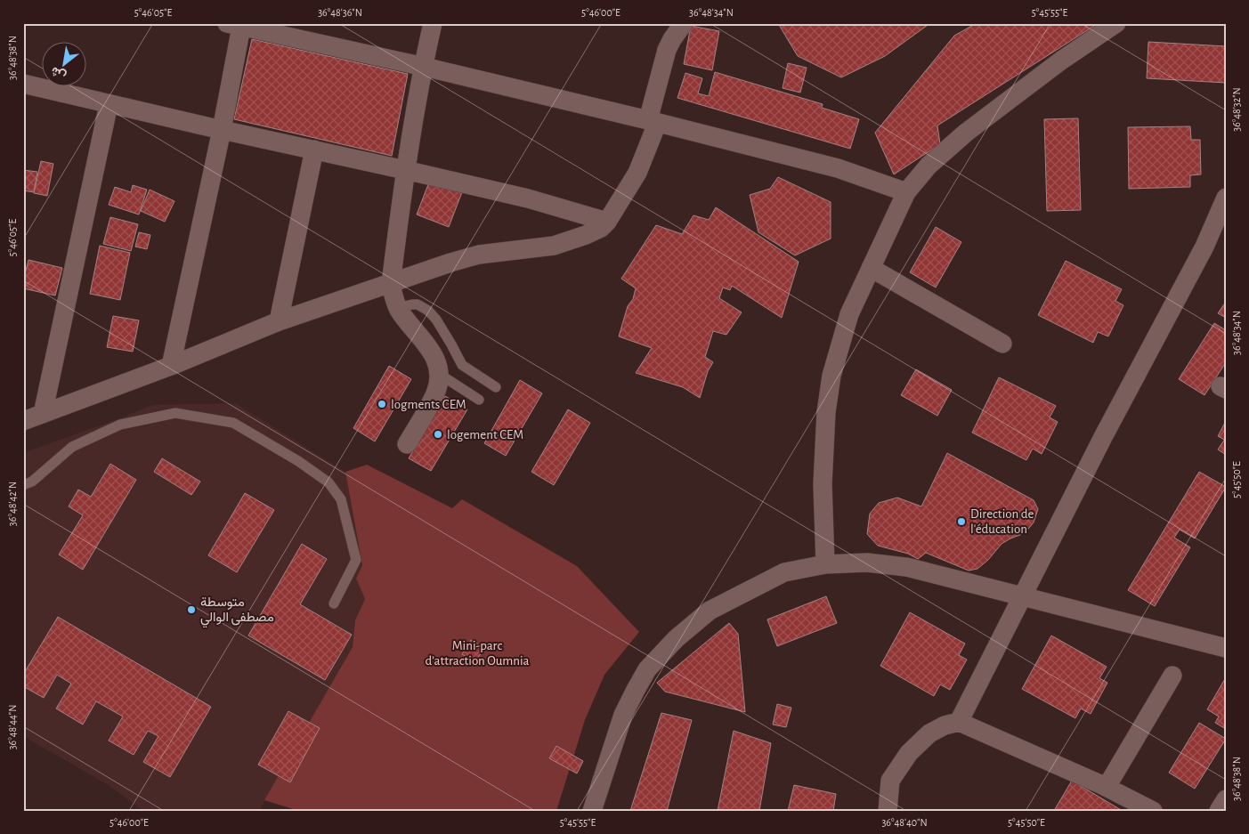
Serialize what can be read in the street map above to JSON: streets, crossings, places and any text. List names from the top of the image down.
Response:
{
  "parks": ["Mini-parc d’attraction Oumnia"],
  "places": [
    "logments CEM",
    "logement CEM",
    "Direction de l'éducation",
    "متوسطة مصطفى الوالي"
  ],
  "north": "bottom left",
  "coordinates": [
    "5°46'05\"E",
    "36°48'36\"N",
    "5°46'00\"E",
    "36°48'34\"N",
    "5°45'55\"E",
    "36°48'38\"N",
    "36°48'32\"N",
    "5°45'50\"E",
    "36°48'42\"N",
    "36°48'44\"N",
    "36°48'40\"N"
  ]
}
